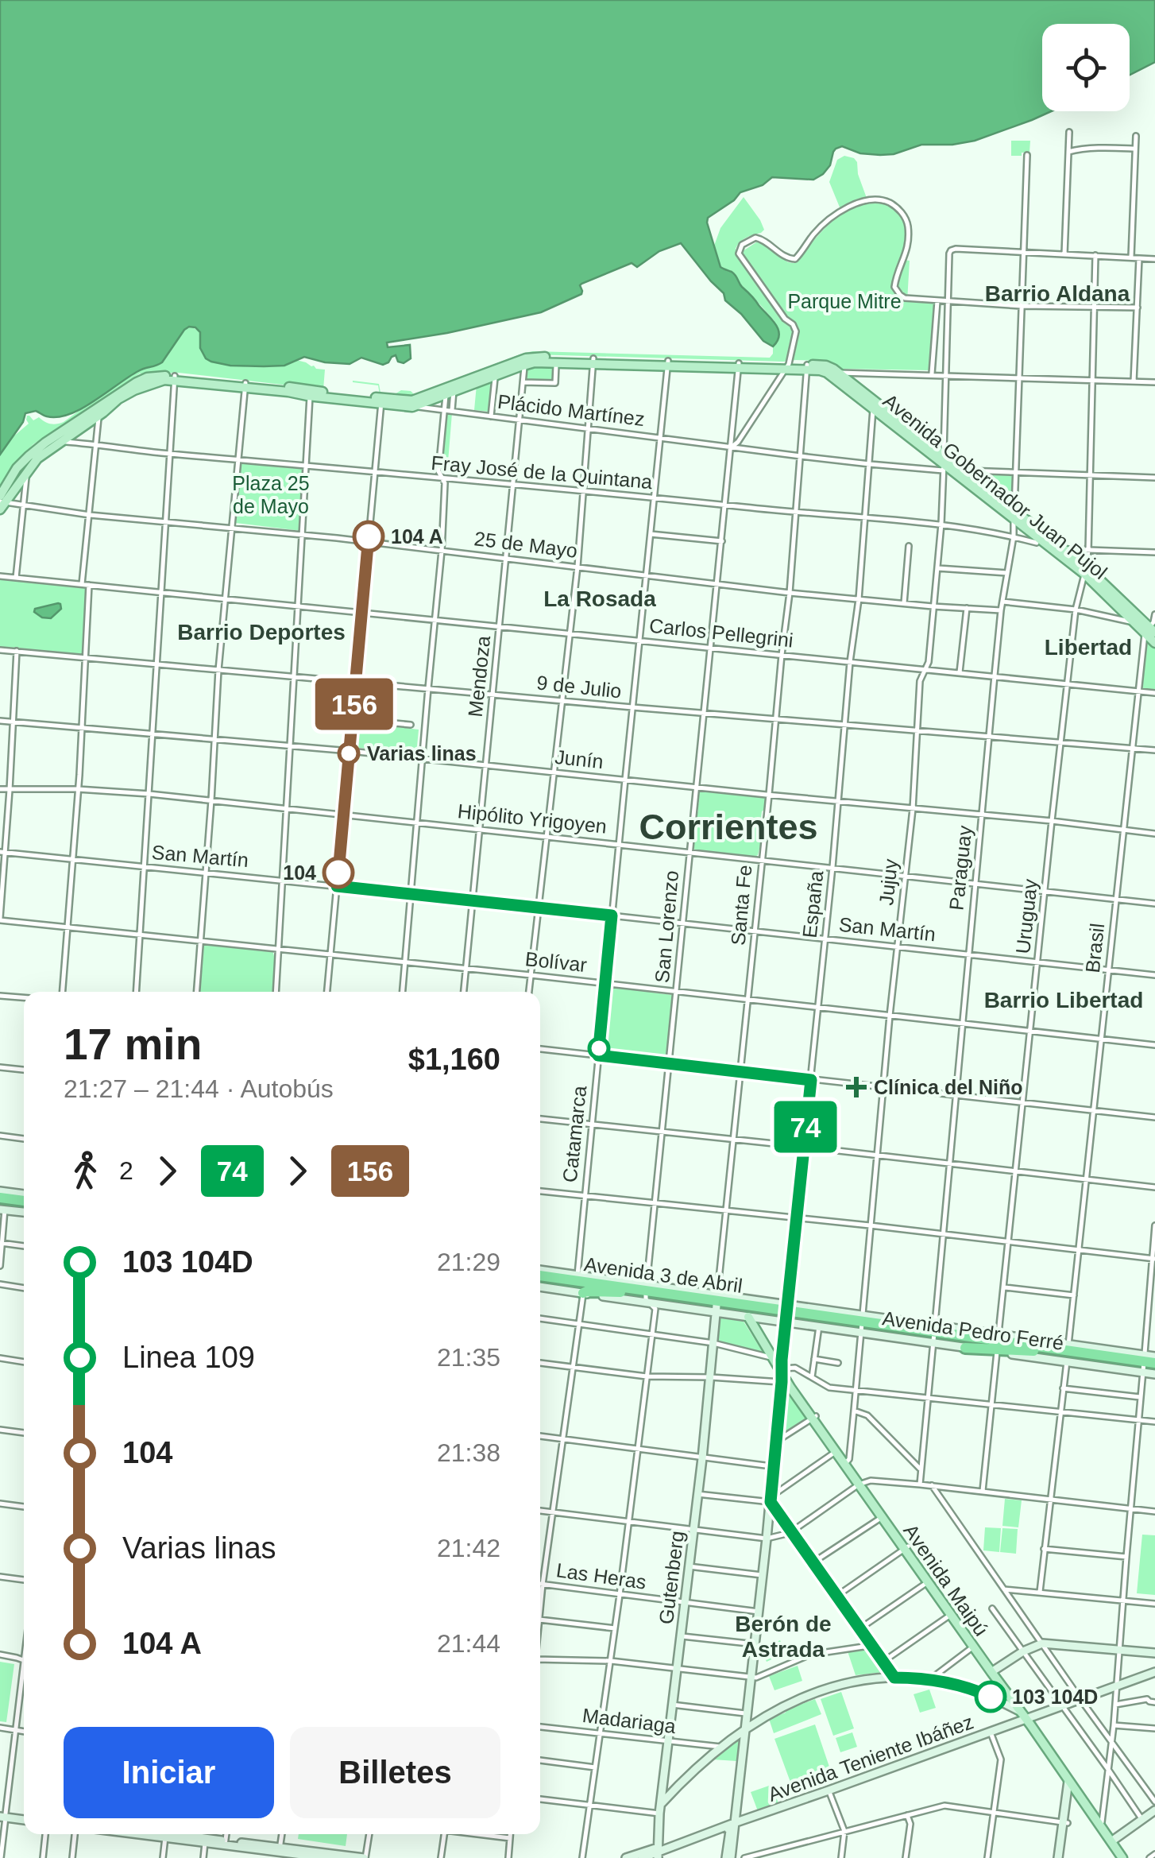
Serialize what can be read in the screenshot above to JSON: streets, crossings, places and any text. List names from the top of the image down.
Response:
{
  "streets": {
    "highway": ["Avenida 3 de Abril", "Avenida Pedro Ferré"],
    "main road": [
      "Plácido Martínez",
      "Avenida Gobernador Juan Pujol",
      "Gutenberg",
      "Avenida Maipú",
      "Avenida Teniente Ibáñez"
    ],
    "street": [
      "Fray José de la Quintana",
      "25 de Mayo",
      "Carlos Pellegrini",
      "Mendoza",
      "9 de Julio",
      "Junín",
      "Hipólito Yrigoyen",
      "San Martín",
      "Paraguay",
      "Jujuy",
      "España",
      "Santa Fe",
      "Uruguay",
      "San Lorenzo",
      "Brasil",
      "Bolívar",
      "Catamarca",
      "Las Heras",
      "Madariaga"
    ]
  },
  "crossings": [
    ["Plácido Martínez", "Avenida Gobernador Juan Pujol"],
    ["Plácido Martínez", "Mendoza"],
    ["Plácido Martínez", "Paraguay"],
    ["Plácido Martínez", "Jujuy"],
    ["Plácido Martínez", "España"],
    ["Plácido Martínez", "Santa Fe"],
    ["Plácido Martínez", "Uruguay"],
    ["Plácido Martínez", "San Lorenzo"],
    ["Plácido Martínez", "Catamarca"],
    ["Fray José de la Quintana", "Mendoza"],
    ["Fray José de la Quintana", "Paraguay"],
    ["Fray José de la Quintana", "Jujuy"],
    ["Fray José de la Quintana", "España"],
    ["Fray José de la Quintana", "Santa Fe"],
    ["Fray José de la Quintana", "San Lorenzo"],
    ["Fray José de la Quintana", "Catamarca"],
    ["Avenida Gobernador Juan Pujol", "Paraguay"],
    ["Avenida Gobernador Juan Pujol", "Jujuy"],
    ["Avenida Gobernador Juan Pujol", "España"],
    ["Avenida Gobernador Juan Pujol", "Santa Fe"],
    ["Avenida Gobernador Juan Pujol", "Uruguay"],
    ["Avenida Gobernador Juan Pujol", "Brasil"],
    ["25 de Mayo", "Mendoza"],
    ["25 de Mayo", "Paraguay"],
    ["25 de Mayo", "Jujuy"],
    ["25 de Mayo", "España"],
    ["25 de Mayo", "Santa Fe"],
    ["25 de Mayo", "San Lorenzo"],
    ["25 de Mayo", "Catamarca"],
    ["Carlos Pellegrini", "Mendoza"],
    ["Carlos Pellegrini", "Paraguay"],
    ["Carlos Pellegrini", "Jujuy"],
    ["Carlos Pellegrini", "España"],
    ["Carlos Pellegrini", "Santa Fe"],
    ["Carlos Pellegrini", "Uruguay"],
    ["Carlos Pellegrini", "San Lorenzo"],
    ["Carlos Pellegrini", "Brasil"],
    ["Carlos Pellegrini", "Catamarca"],
    ["Mendoza", "9 de Julio"],
    ["Mendoza", "Junín"],
    ["Mendoza", "Hipólito Yrigoyen"],
    ["Mendoza", "San Martín"],
    ["Mendoza", "Bolívar"],
    ["9 de Julio", "Paraguay"],
    ["9 de Julio", "Jujuy"],
    ["9 de Julio", "España"],
    ["9 de Julio", "Santa Fe"],
    ["9 de Julio", "Uruguay"],
    ["9 de Julio", "San Lorenzo"],
    ["9 de Julio", "Brasil"],
    ["9 de Julio", "Catamarca"],
    ["Junín", "Paraguay"],
    ["Junín", "Jujuy"],
    ["Junín", "España"],
    ["Junín", "Santa Fe"],
    ["Junín", "Uruguay"],
    ["Junín", "San Lorenzo"],
    ["Junín", "Brasil"],
    ["Junín", "Catamarca"],
    ["Hipólito Yrigoyen", "Paraguay"],
    ["Hipólito Yrigoyen", "Jujuy"],
    ["Hipólito Yrigoyen", "España"],
    ["Hipólito Yrigoyen", "Santa Fe"],
    ["Hipólito Yrigoyen", "Uruguay"],
    ["Hipólito Yrigoyen", "San Lorenzo"],
    ["Hipólito Yrigoyen", "Brasil"],
    ["Hipólito Yrigoyen", "Catamarca"],
    ["San Martín", "Paraguay"],
    ["San Martín", "Jujuy"],
    ["San Martín", "España"],
    ["San Martín", "Santa Fe"],
    ["San Martín", "Uruguay"],
    ["San Martín", "San Lorenzo"],
    ["San Martín", "Brasil"],
    ["San Martín", "Catamarca"],
    ["Paraguay", "Jujuy"],
    ["Paraguay", "Bolívar"],
    ["Paraguay", "Avenida Pedro Ferré"],
    ["Jujuy", "Bolívar"],
    ["Jujuy", "Avenida Pedro Ferré"],
    ["Jujuy", "Avenida Maipú"],
    ["España", "Bolívar"],
    ["España", "Avenida 3 de Abril"],
    ["España", "Avenida Pedro Ferré"],
    ["Santa Fe", "Bolívar"],
    ["Santa Fe", "Avenida 3 de Abril"],
    ["Santa Fe", "Gutenberg"],
    ["Uruguay", "Bolívar"],
    ["Uruguay", "Avenida Pedro Ferré"],
    ["San Lorenzo", "Bolívar"],
    ["San Lorenzo", "Avenida 3 de Abril"],
    ["San Lorenzo", "Las Heras"],
    ["San Lorenzo", "Madariaga"],
    ["Brasil", "Bolívar"],
    ["Brasil", "Avenida Pedro Ferré"],
    ["Bolívar", "Catamarca"],
    ["Catamarca", "Avenida 3 de Abril"],
    ["Catamarca", "Las Heras"],
    ["Avenida 3 de Abril", "Avenida Pedro Ferré"],
    ["Avenida 3 de Abril", "Gutenberg"],
    ["Avenida 3 de Abril", "Avenida Maipú"],
    ["Las Heras", "Gutenberg"],
    ["Gutenberg", "Madariaga"],
    ["Gutenberg", "Avenida Teniente Ibáñez"],
    ["Avenida Maipú", "Avenida Teniente Ibáñez"]
  ],
  "districts": [
    "Barrio Aldana",
    "La Rosada",
    "Barrio Deportes",
    "Libertad",
    "Corrientes",
    "Barrio Libertad",
    "Berón de Astrada"
  ],
  "parks": ["Parque Mitre", "Plaza 25 de Mayo"],
  "places": {
    "other": [
      "104 A",
      "Varias linas",
      "104",
      "103 104D"
    ],
    "health": ["Clínica del Niño"]
  },
  "lines": ["bus line 156", "bus line 74"],
  "page": {
    "on_map": ["74", "156"],
    "heading": ["17 min", "21:27 – 21:44 · Autobús", "$1,160"],
    "legs": ["2", "74", "156"],
    "list": [
      {
        "name": "103 104D",
        "value": "21:29"
      },
      {
        "name": "Linea 109",
        "value": "21:35"
      },
      {
        "name": "104",
        "value": "21:38"
      },
      {
        "name": "Varias linas",
        "value": "21:42"
      },
      {
        "name": "104 A",
        "value": "21:44"
      }
    ],
    "buttons": ["Iniciar", "Billetes"]
  }
}
